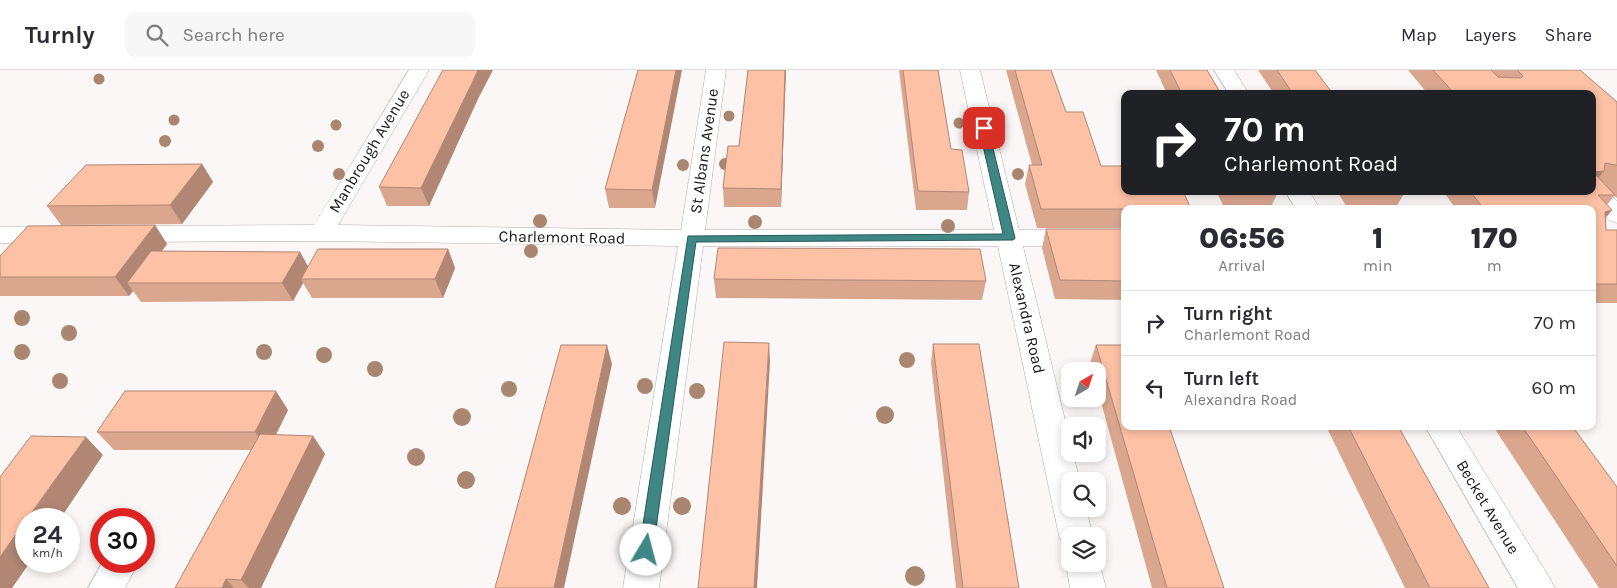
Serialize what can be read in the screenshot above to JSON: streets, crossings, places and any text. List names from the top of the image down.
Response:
{
  "streets": {
    "street": [
      "Manbrough Avenue",
      "St Albans Avenue",
      "Charlemont Road",
      "Alexandra Road",
      "Becket Avenue"
    ]
  },
  "crossings": [
    ["Manbrough Avenue", "Charlemont Road"],
    ["St Albans Avenue", "Charlemont Road"],
    ["Charlemont Road", "Alexandra Road"]
  ],
  "north": "top right",
  "page": {
    "header": "Turnly",
    "search": "Search here",
    "nav": ["Map", "Layers", "Share"],
    "turn": ["70 m", "Charlemont Road"],
    "eta": [
      "06:56",
      "Arrival",
      "1",
      "min",
      "170",
      "m"
    ],
    "list": [
      {
        "name": "Turn right",
        "note": "Charlemont Road",
        "value": "70 m"
      },
      {
        "name": "Turn left",
        "note": "Alexandra Road",
        "value": "60 m"
      }
    ],
    "speed": "24 km/h",
    "limit": "30"
  }
}
